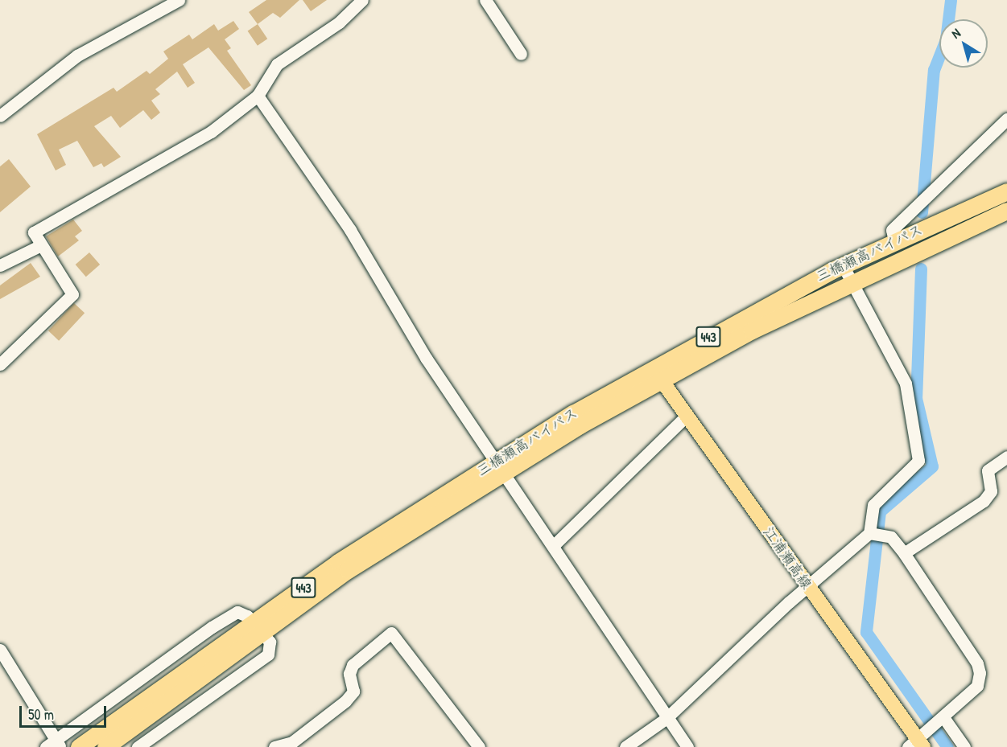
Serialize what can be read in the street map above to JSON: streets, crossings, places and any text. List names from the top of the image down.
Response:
{
  "streets": {
    "highway": ["三橋瀬高バイパス", "443"],
    "main road": ["江浦瀬高線"]
  },
  "crossings": [
    ["三橋瀬高バイパス", "江浦瀬高線"]
  ],
  "scale_bar": "50 m",
  "north": "top left"
}
